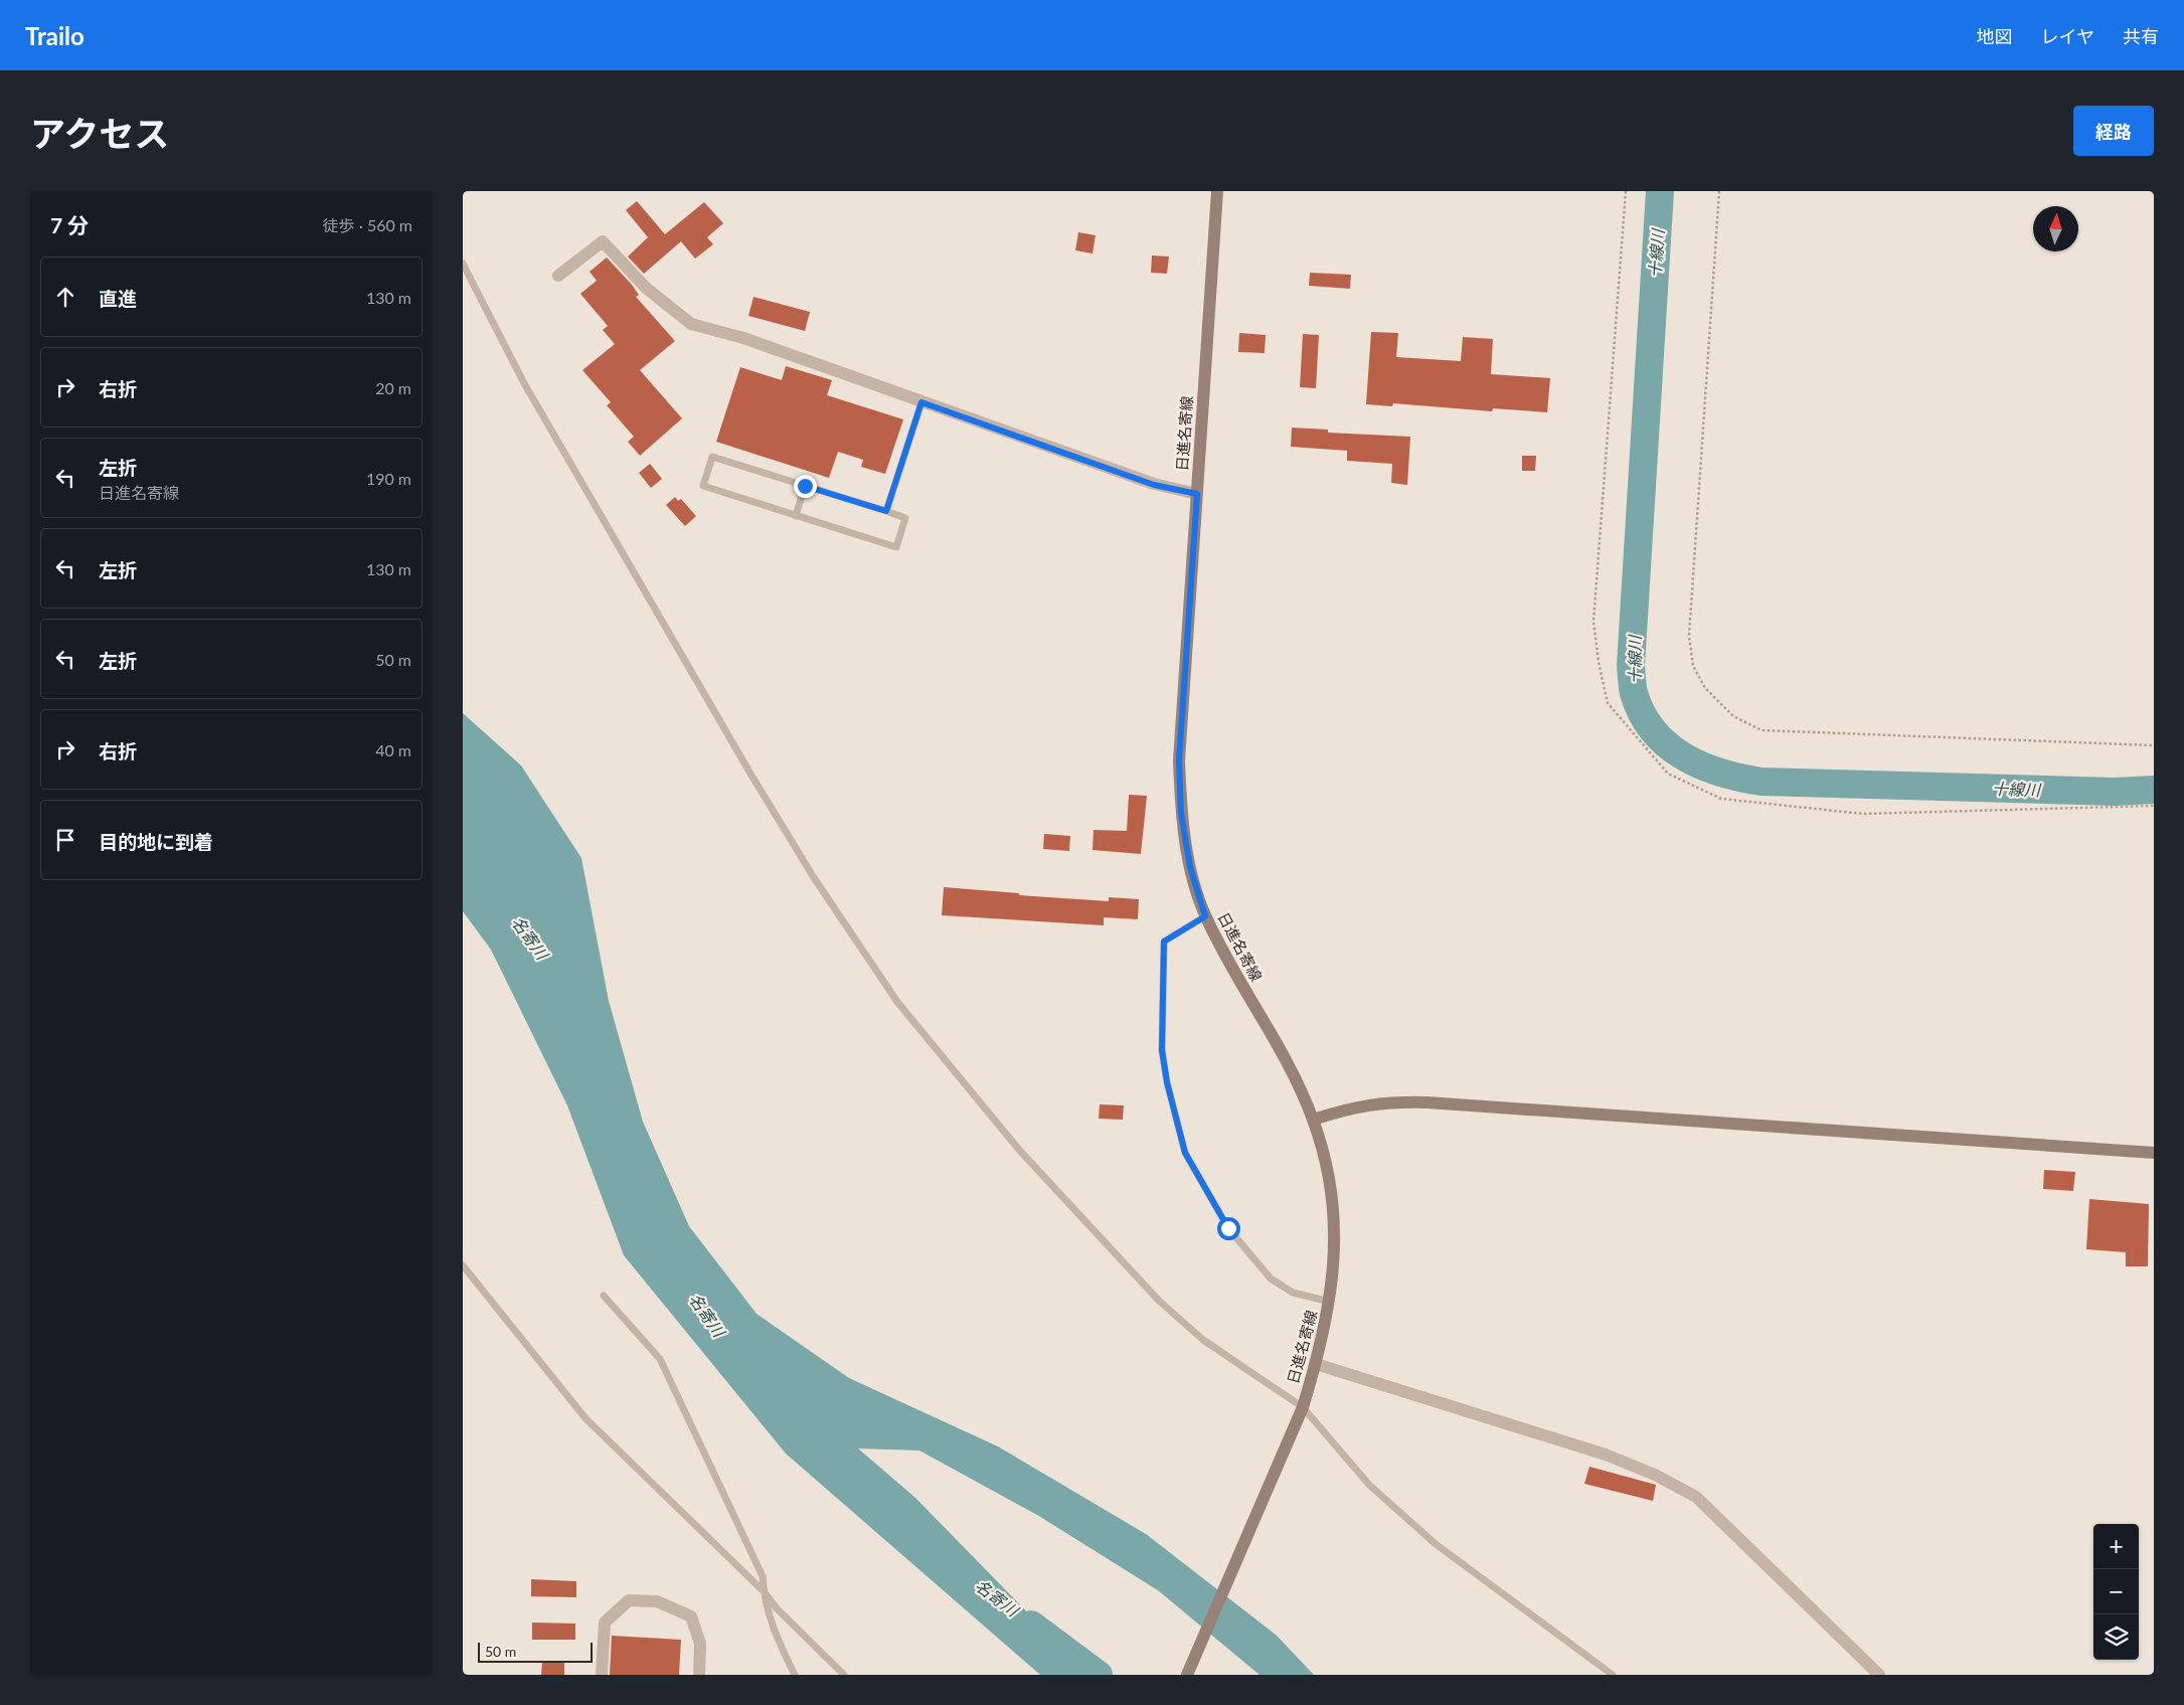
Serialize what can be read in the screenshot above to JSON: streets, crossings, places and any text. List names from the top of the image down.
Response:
{
  "streets": {
    "main road": ["日進名寄線"]
  },
  "water": ["十線川", "名寄川"],
  "scale_bar": "50 m",
  "north": "top",
  "page": {
    "header": "Trailo",
    "nav": ["地図", "レイヤ", "共有"],
    "title": "アクセス",
    "buttons": "経路",
    "heading": ["7 分", "徒歩 · 560 m"],
    "list": [
      ["直進", "130 m"],
      ["右折", "20 m"],
      ["左折", "日進名寄線", "190 m"],
      ["左折", "130 m"],
      ["左折", "50 m"],
      ["右折", "40 m"],
      "目的地に到着"
    ],
    "map_buttons": ["+", "−"],
    "scale": "50 m"
  }
}
